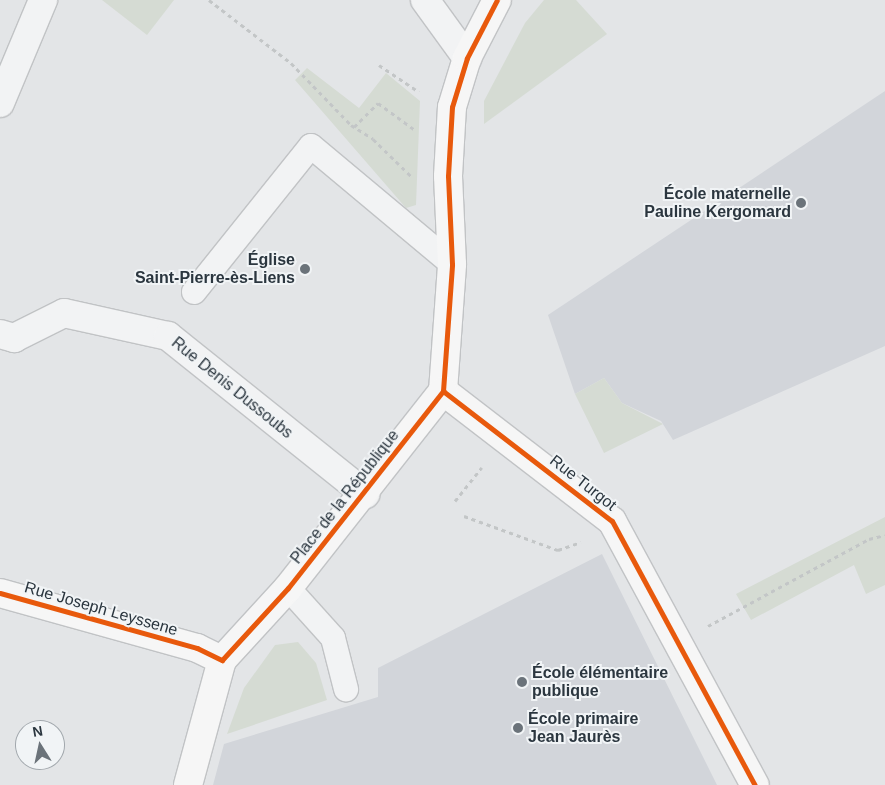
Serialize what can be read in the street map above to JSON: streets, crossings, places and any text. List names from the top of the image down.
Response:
{
  "streets": {
    "main road": ["Rue Turgot", "Place de la République", "Rue Joseph Leyssene"],
    "street": ["Rue Denis Dussoubs"]
  },
  "crossings": [
    ["Rue Denis Dussoubs", "Place de la République"],
    ["Rue Turgot", "Place de la République"],
    ["Place de la République", "Rue Joseph Leyssene"]
  ],
  "places": [
    "École maternelle Pauline Kergomard",
    "Église Saint-Pierre-ès-Liens",
    "École élémentaire publique",
    "École primaire Jean Jaurès"
  ],
  "north": "top"
}
